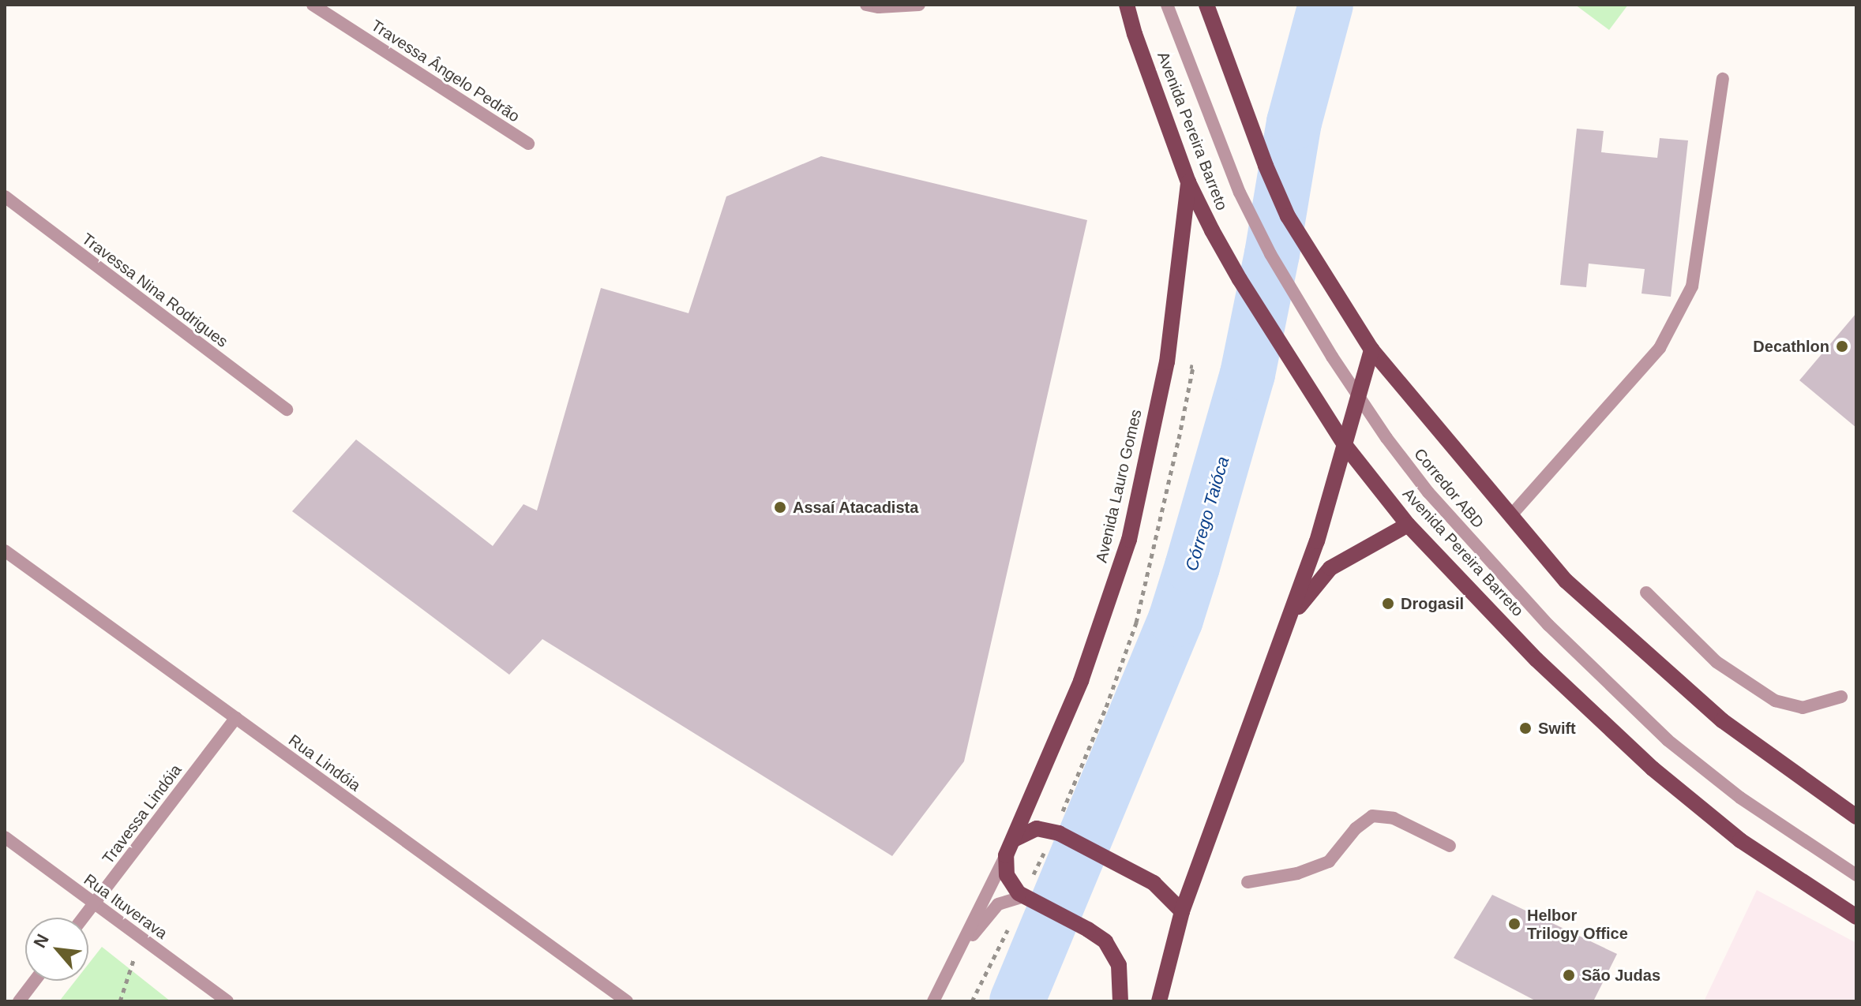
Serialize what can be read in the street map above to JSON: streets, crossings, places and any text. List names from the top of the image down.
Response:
{
  "streets": {
    "main road": ["Avenida Pereira Barreto", "Avenida Lauro Gomes"],
    "street": [
      "Travessa Ângelo Pedrão",
      "Travessa Nina Rodrigues",
      "Corredor ABD",
      "Rua Lindóia",
      "Travessa Lindóia",
      "Rua Ituverava"
    ]
  },
  "crossings": [
    ["Avenida Pereira Barreto", "Avenida Lauro Gomes"],
    ["Rua Lindóia", "Travessa Lindóia"],
    ["Travessa Lindóia", "Rua Ituverava"]
  ],
  "water": ["Córrego Taióca"],
  "places": [
    "Decathlon",
    "Assaí Atacadista",
    "Drogasil",
    "Swift",
    "Helbor Trilogy Office",
    "São Judas"
  ],
  "north": "top left"
}
